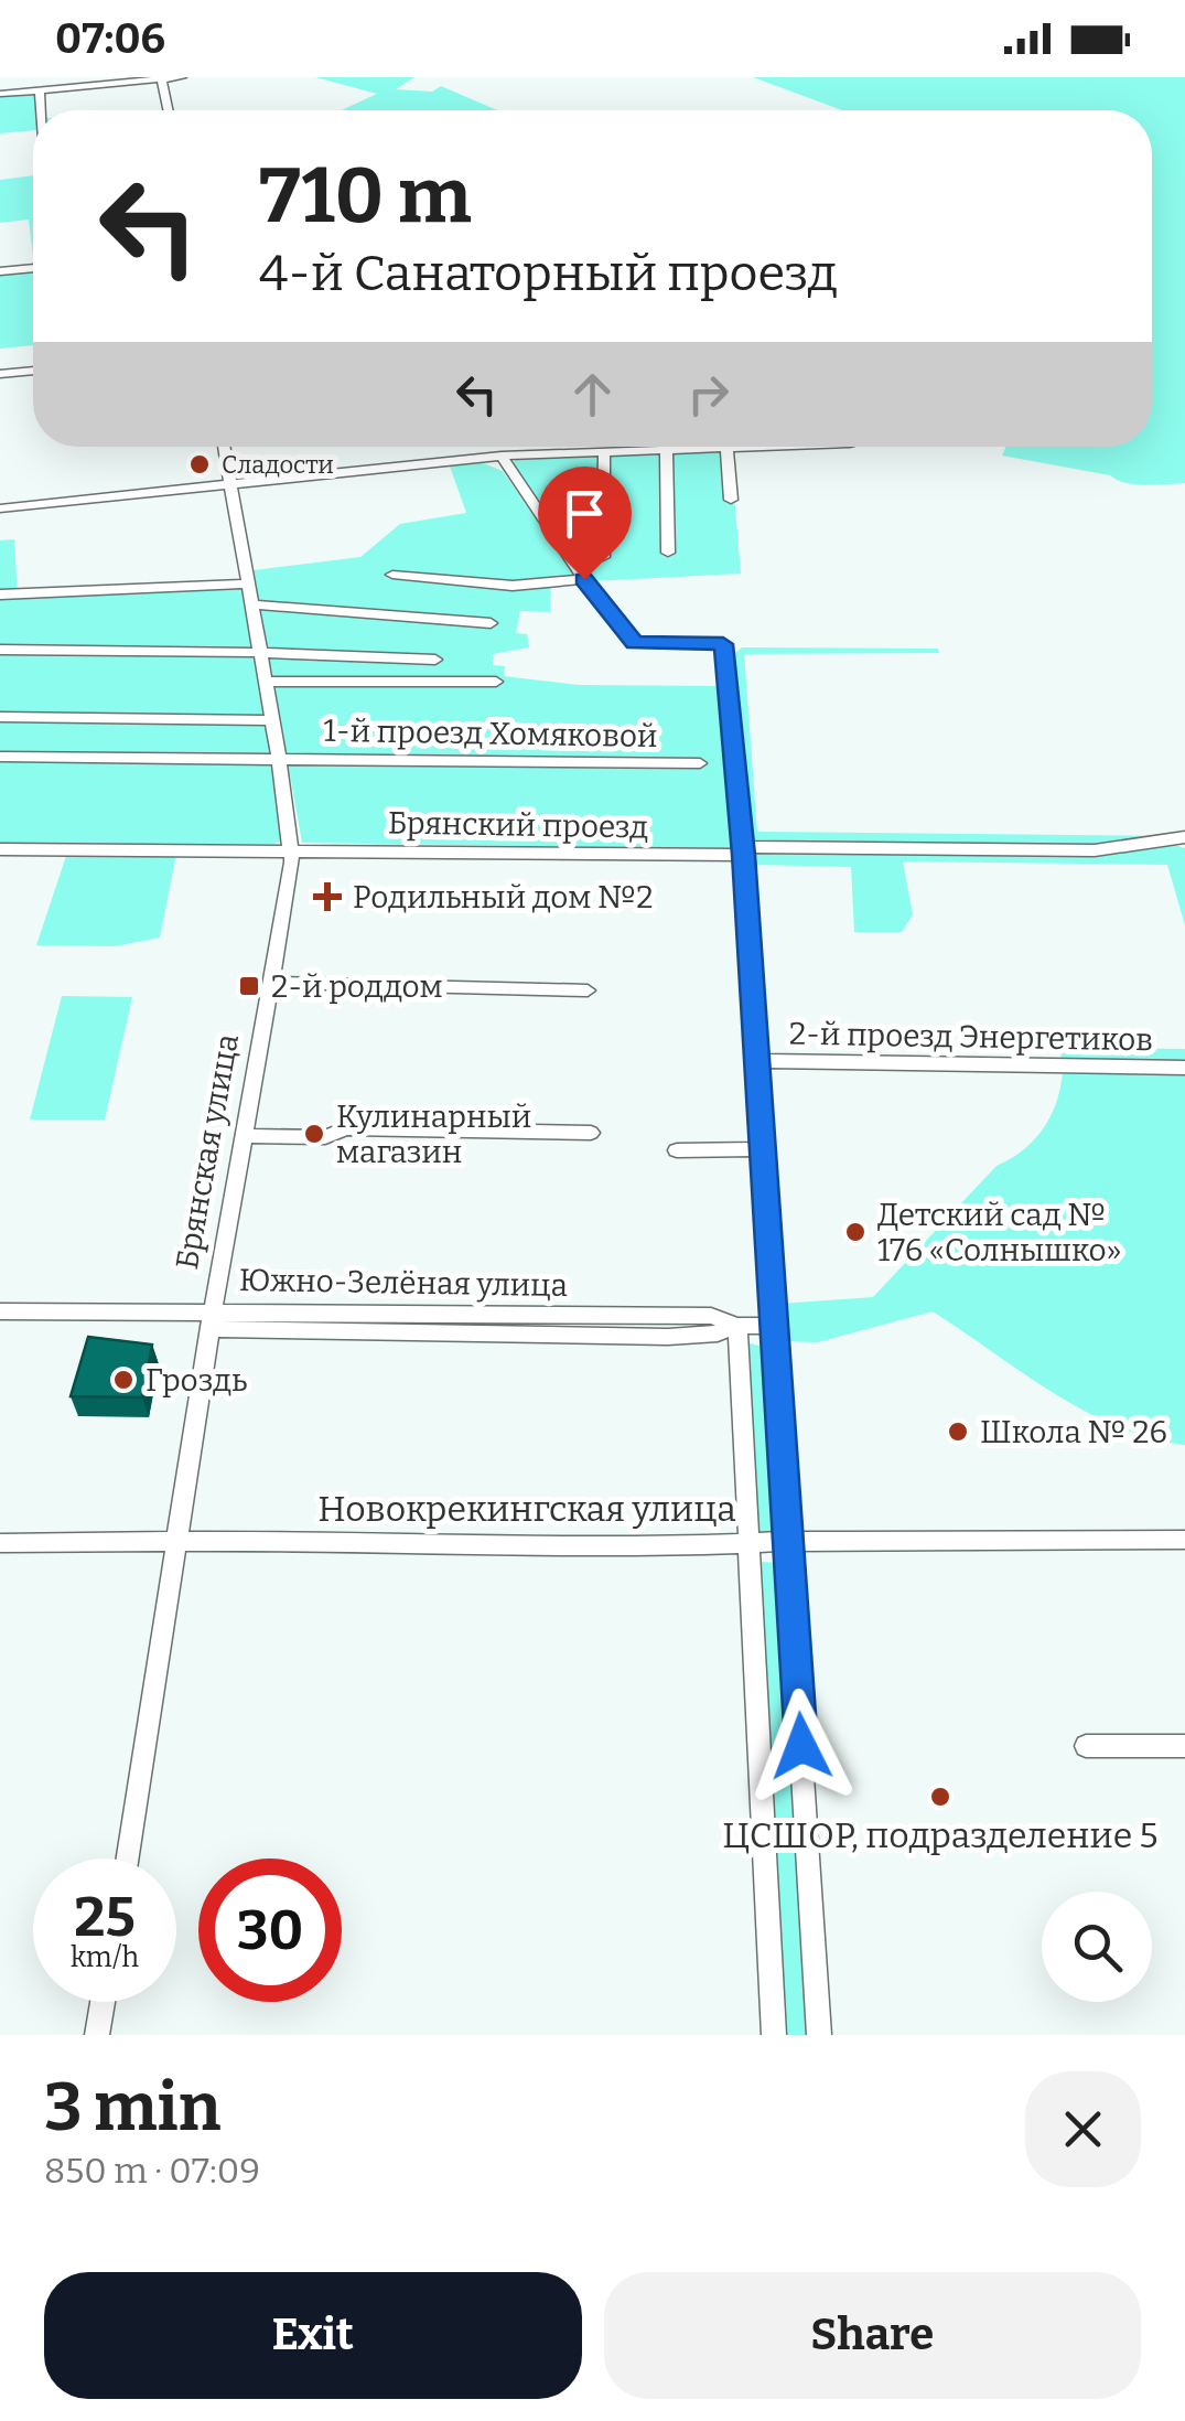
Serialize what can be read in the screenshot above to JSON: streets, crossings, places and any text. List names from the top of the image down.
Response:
{
  "streets": {
    "street": [
      "1-й проезд Хомяковой",
      "Брянский проезд",
      "2-й проезд Энергетиков",
      "Брянская улица",
      "Южно-Зелёная улица",
      "Новокрекингская улица"
    ]
  },
  "crossings": [
    ["1-й проезд Хомяковой", "Брянская улица"],
    ["Брянский проезд", "Брянская улица"],
    ["Брянская улица", "Южно-Зелёная улица"],
    ["Брянская улица", "Новокрекингская улица"]
  ],
  "places": {
    "other": [
      "Сладости",
      "Кулинарный магазин",
      "Детский сад № 176 «Солнышко»",
      "Гроздь",
      "Школа № 26",
      "ЦСШОР, подразделение 5"
    ],
    "health": ["Родильный дом №2"],
    "transit": ["2-й роддом"]
  },
  "page": {
    "status": "07:06",
    "turn": ["710 m", "4-й Санаторный проезд"],
    "speed": "25 km/h",
    "limit": "30",
    "heading": ["3 min", "850 m · 07:09"],
    "buttons": ["Exit", "Share"]
  }
}
